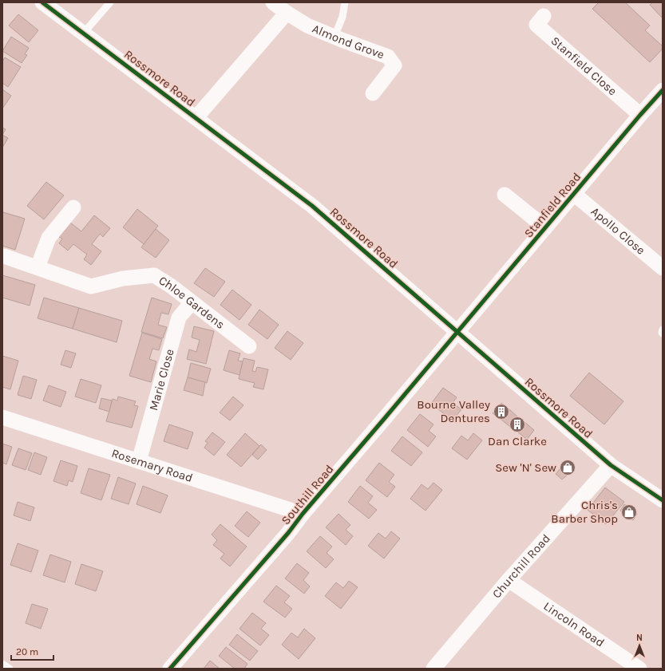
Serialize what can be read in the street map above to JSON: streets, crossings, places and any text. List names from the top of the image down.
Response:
{
  "streets": {
    "street": [
      "Almond Grove",
      "Stanfield Close",
      "Rossmore Road",
      "Stanfield Road",
      "Apollo Close",
      "Chloe Gardens",
      "Marie Close",
      "Rosemary Road",
      "Southill Road",
      "Churchill Road",
      "Lincoln Road"
    ]
  },
  "crossings": [
    ["Stanfield Close", "Stanfield Road"],
    ["Rossmore Road", "Stanfield Road"],
    ["Rossmore Road", "Southill Road"],
    ["Rossmore Road", "Churchill Road"],
    ["Stanfield Road", "Apollo Close"],
    ["Stanfield Road", "Southill Road"],
    ["Chloe Gardens", "Marie Close"],
    ["Marie Close", "Rosemary Road"],
    ["Rosemary Road", "Southill Road"],
    ["Churchill Road", "Lincoln Road"]
  ],
  "places": {
    "building": ["Bourne Valley Dentures", "Dan Clarke"],
    "shop": ["Sew 'N' Sew", "Chris's Barber Shop"]
  },
  "scale_bar": "20 m",
  "north": "top"
}
